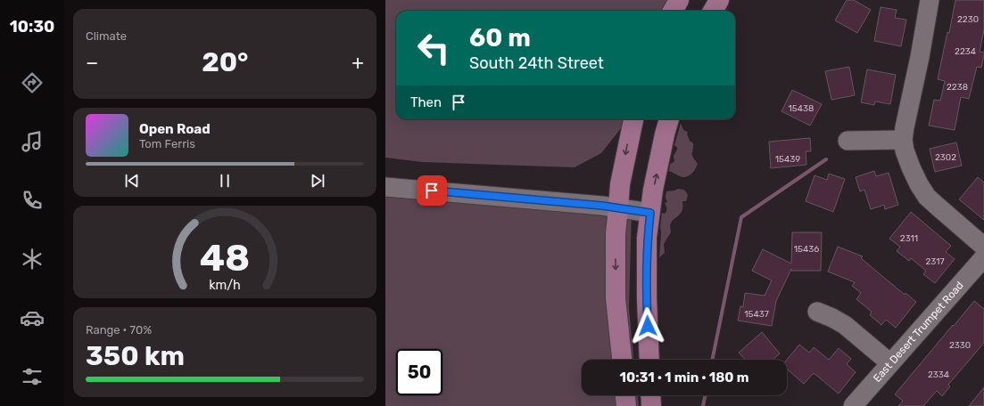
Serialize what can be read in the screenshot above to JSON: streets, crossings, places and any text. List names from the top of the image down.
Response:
{
  "streets": {
    "street": ["East Desert Trumpet Road"]
  },
  "house_numbers": [
    "2230",
    "2234",
    "2238",
    "15438",
    "2302",
    "15439",
    "2311",
    "15436",
    "2317",
    "15437",
    "2330",
    "2334"
  ],
  "page": {
    "tabs": "10:30",
    "tile": [
      "Climate",
      ["Range · 70%", "350 km"]
    ],
    "turn": ["60 m", "South 24th Street"],
    "heat": ["−", "20°", "+"],
    "then": "Then",
    "song": ["Open Road", "Tom Ferris"],
    "limit": "50",
    "trip": "10:31 · 1 min · 180 m",
    "gauge": ["48", "km/h"]
  }
}
